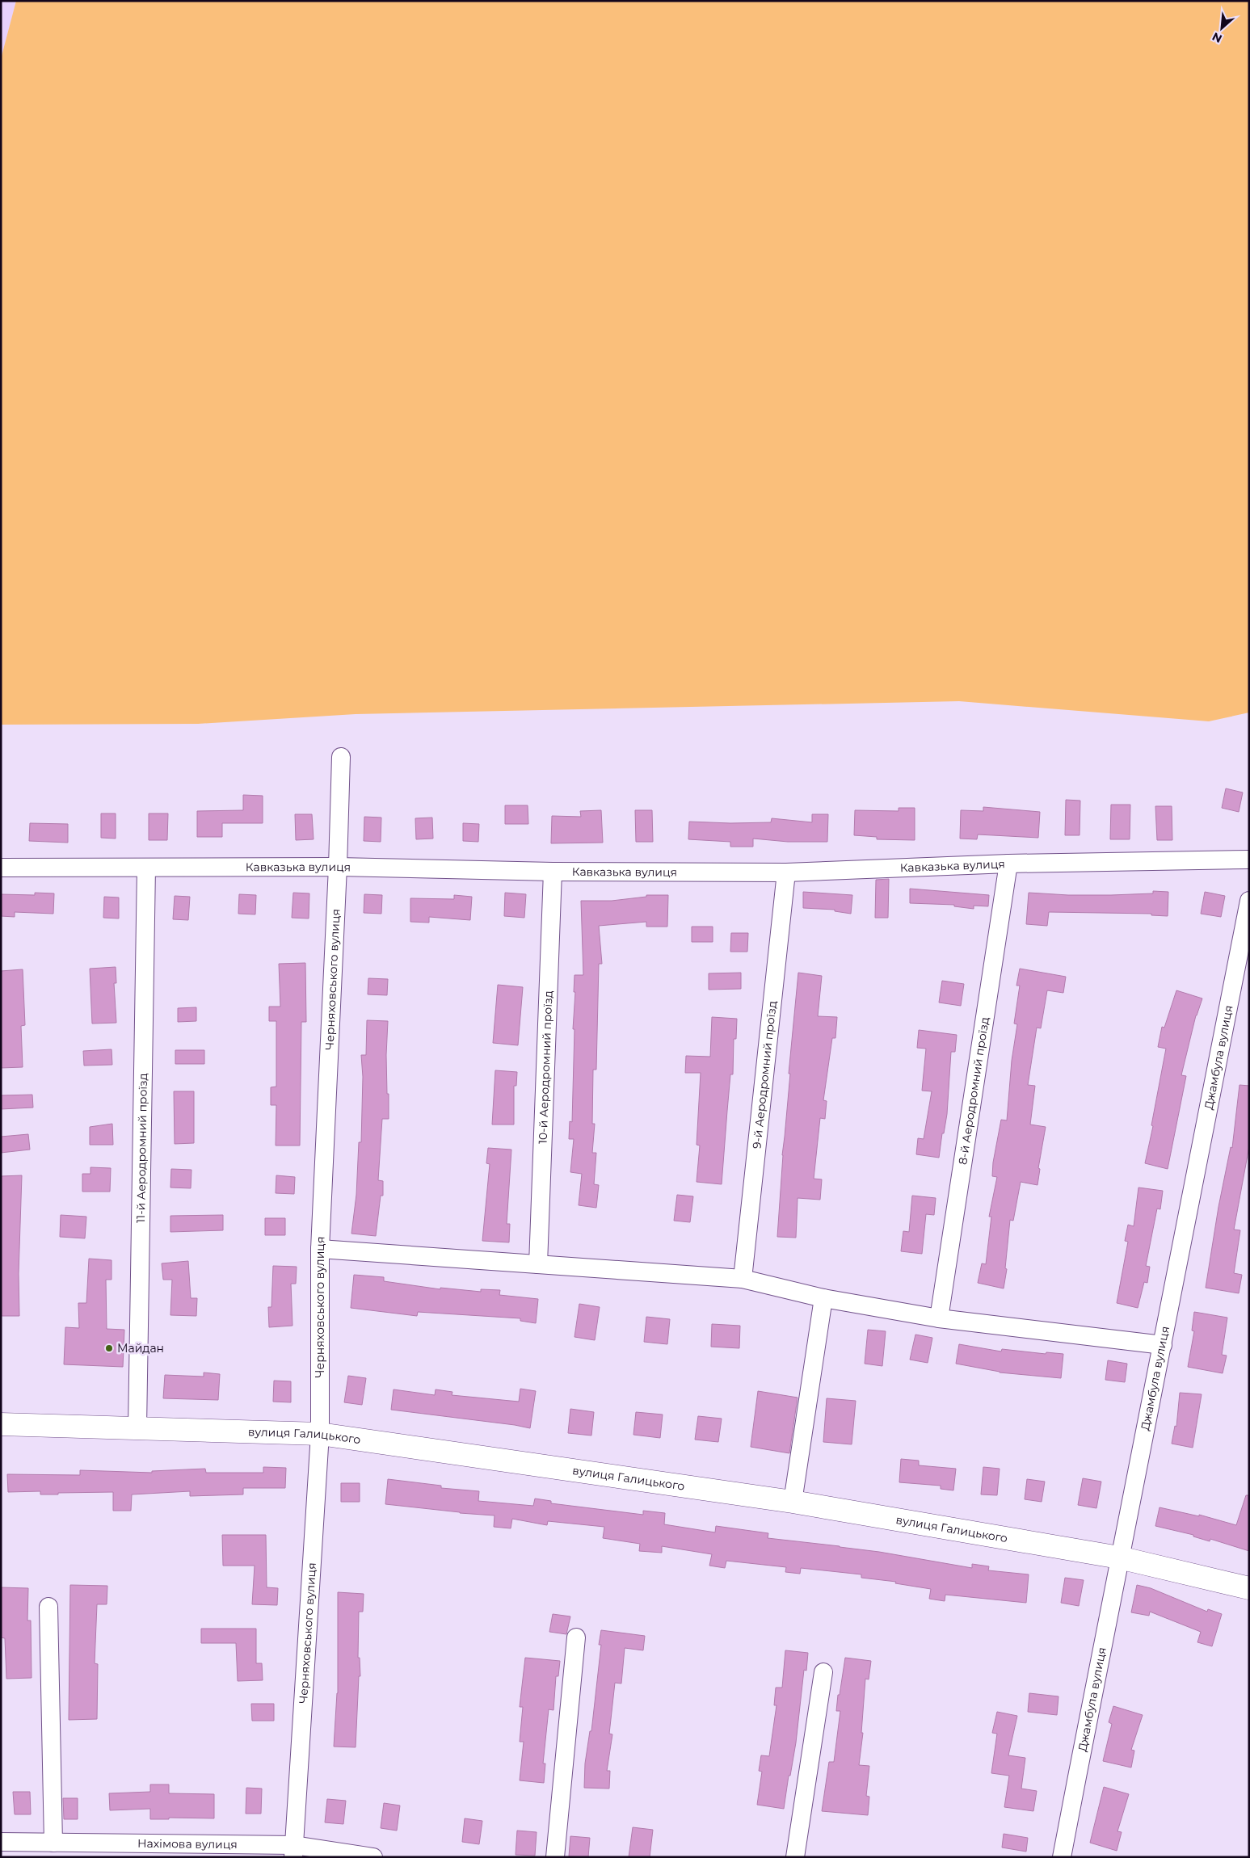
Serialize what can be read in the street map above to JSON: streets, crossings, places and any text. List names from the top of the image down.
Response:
{
  "streets": {
    "street": [
      "Кавказька вулиця",
      "Черняховського вулиця",
      "Джамбула вулиця",
      "10-й Аеродромний проїзд",
      "9-й Аеродромний проїзд",
      "8-й Аеродромний проїзд",
      "11-й Аеродромний проїзд",
      "вулиця Галицького",
      "Нахімова вулиця"
    ]
  },
  "crossings": [
    ["Кавказька вулиця", "Черняховського вулиця"],
    ["Кавказька вулиця", "10-й Аеродромний проїзд"],
    ["Кавказька вулиця", "9-й Аеродромний проїзд"],
    ["Кавказька вулиця", "8-й Аеродромний проїзд"],
    ["Кавказька вулиця", "11-й Аеродромний проїзд"],
    ["Черняховського вулиця", "вулиця Галицького"],
    ["Черняховського вулиця", "Нахімова вулиця"],
    ["Джамбула вулиця", "вулиця Галицького"],
    ["11-й Аеродромний проїзд", "вулиця Галицького"]
  ],
  "places": ["Майдан"],
  "north": "bottom left"
}
